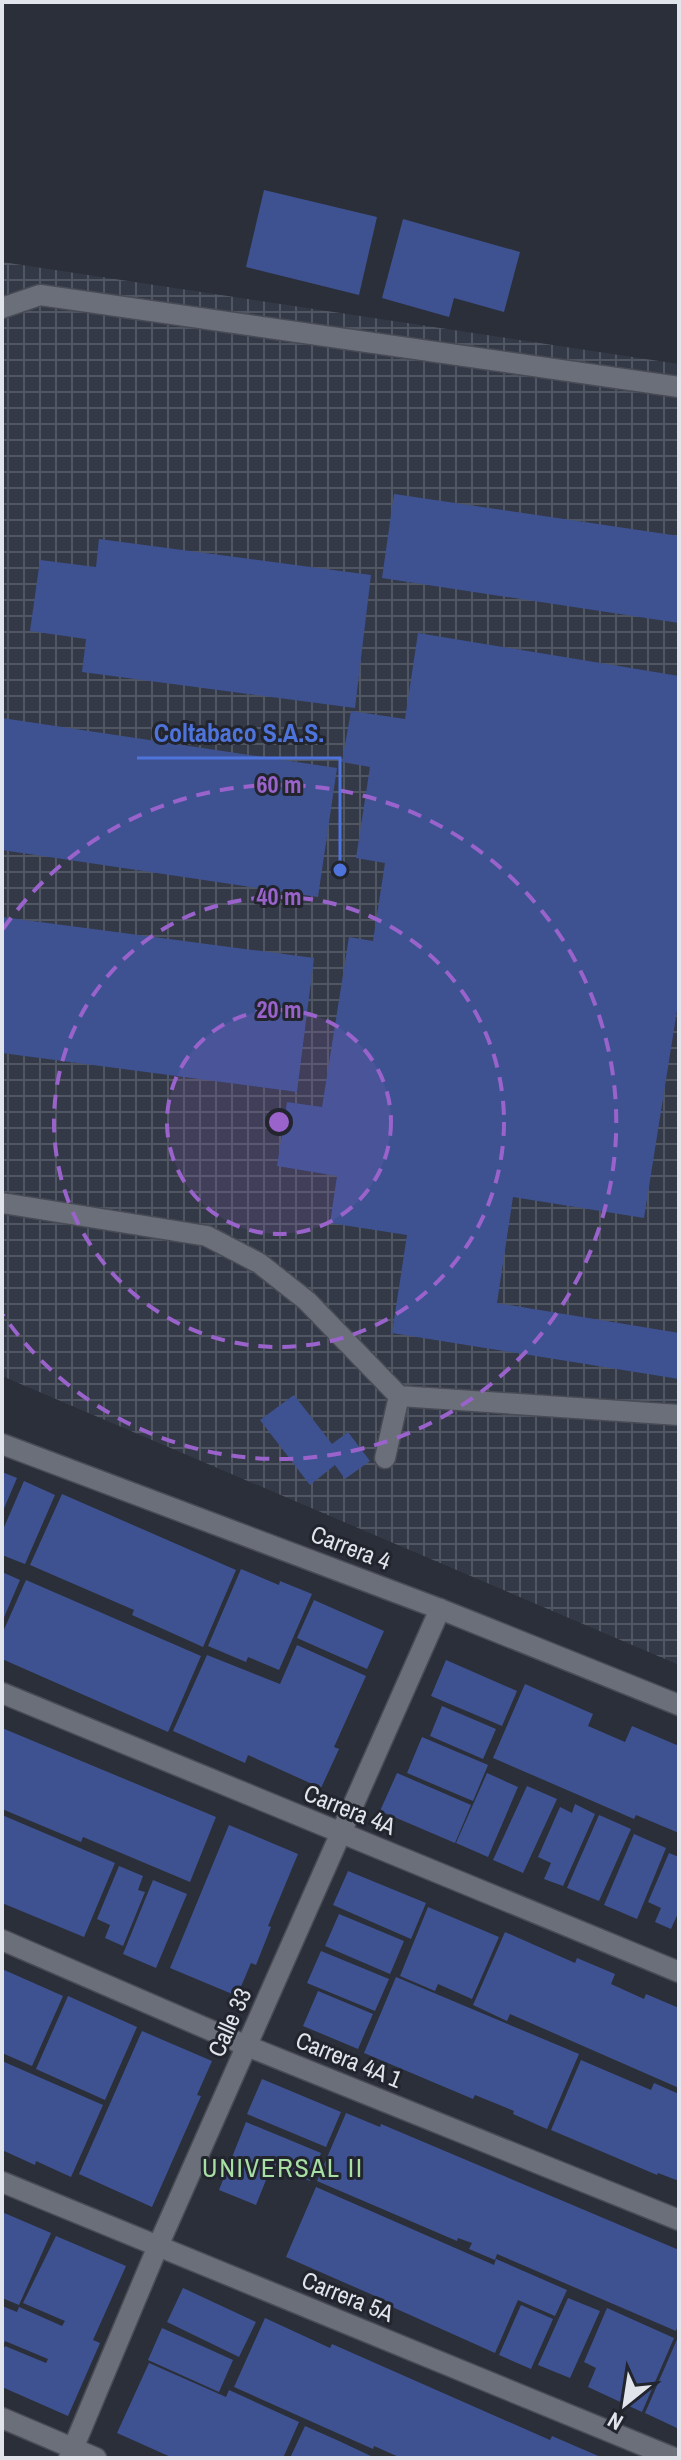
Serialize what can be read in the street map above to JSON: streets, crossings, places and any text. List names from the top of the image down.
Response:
{
  "streets": {
    "street": [
      "Carrera 4",
      "Carrera 4A",
      "Calle 33",
      "Carrera 4A 1",
      "Carrera 5A"
    ]
  },
  "crossings": [
    ["Carrera 4", "Calle 33"],
    ["Carrera 4A", "Calle 33"],
    ["Calle 33", "Carrera 4A 1"],
    ["Calle 33", "Carrera 5A"]
  ],
  "districts": ["UNIVERSAL II"],
  "places": ["Coltabaco S.A.S."],
  "north": "bottom left",
  "rings": ["60 m", "40 m", "20 m"]
}
